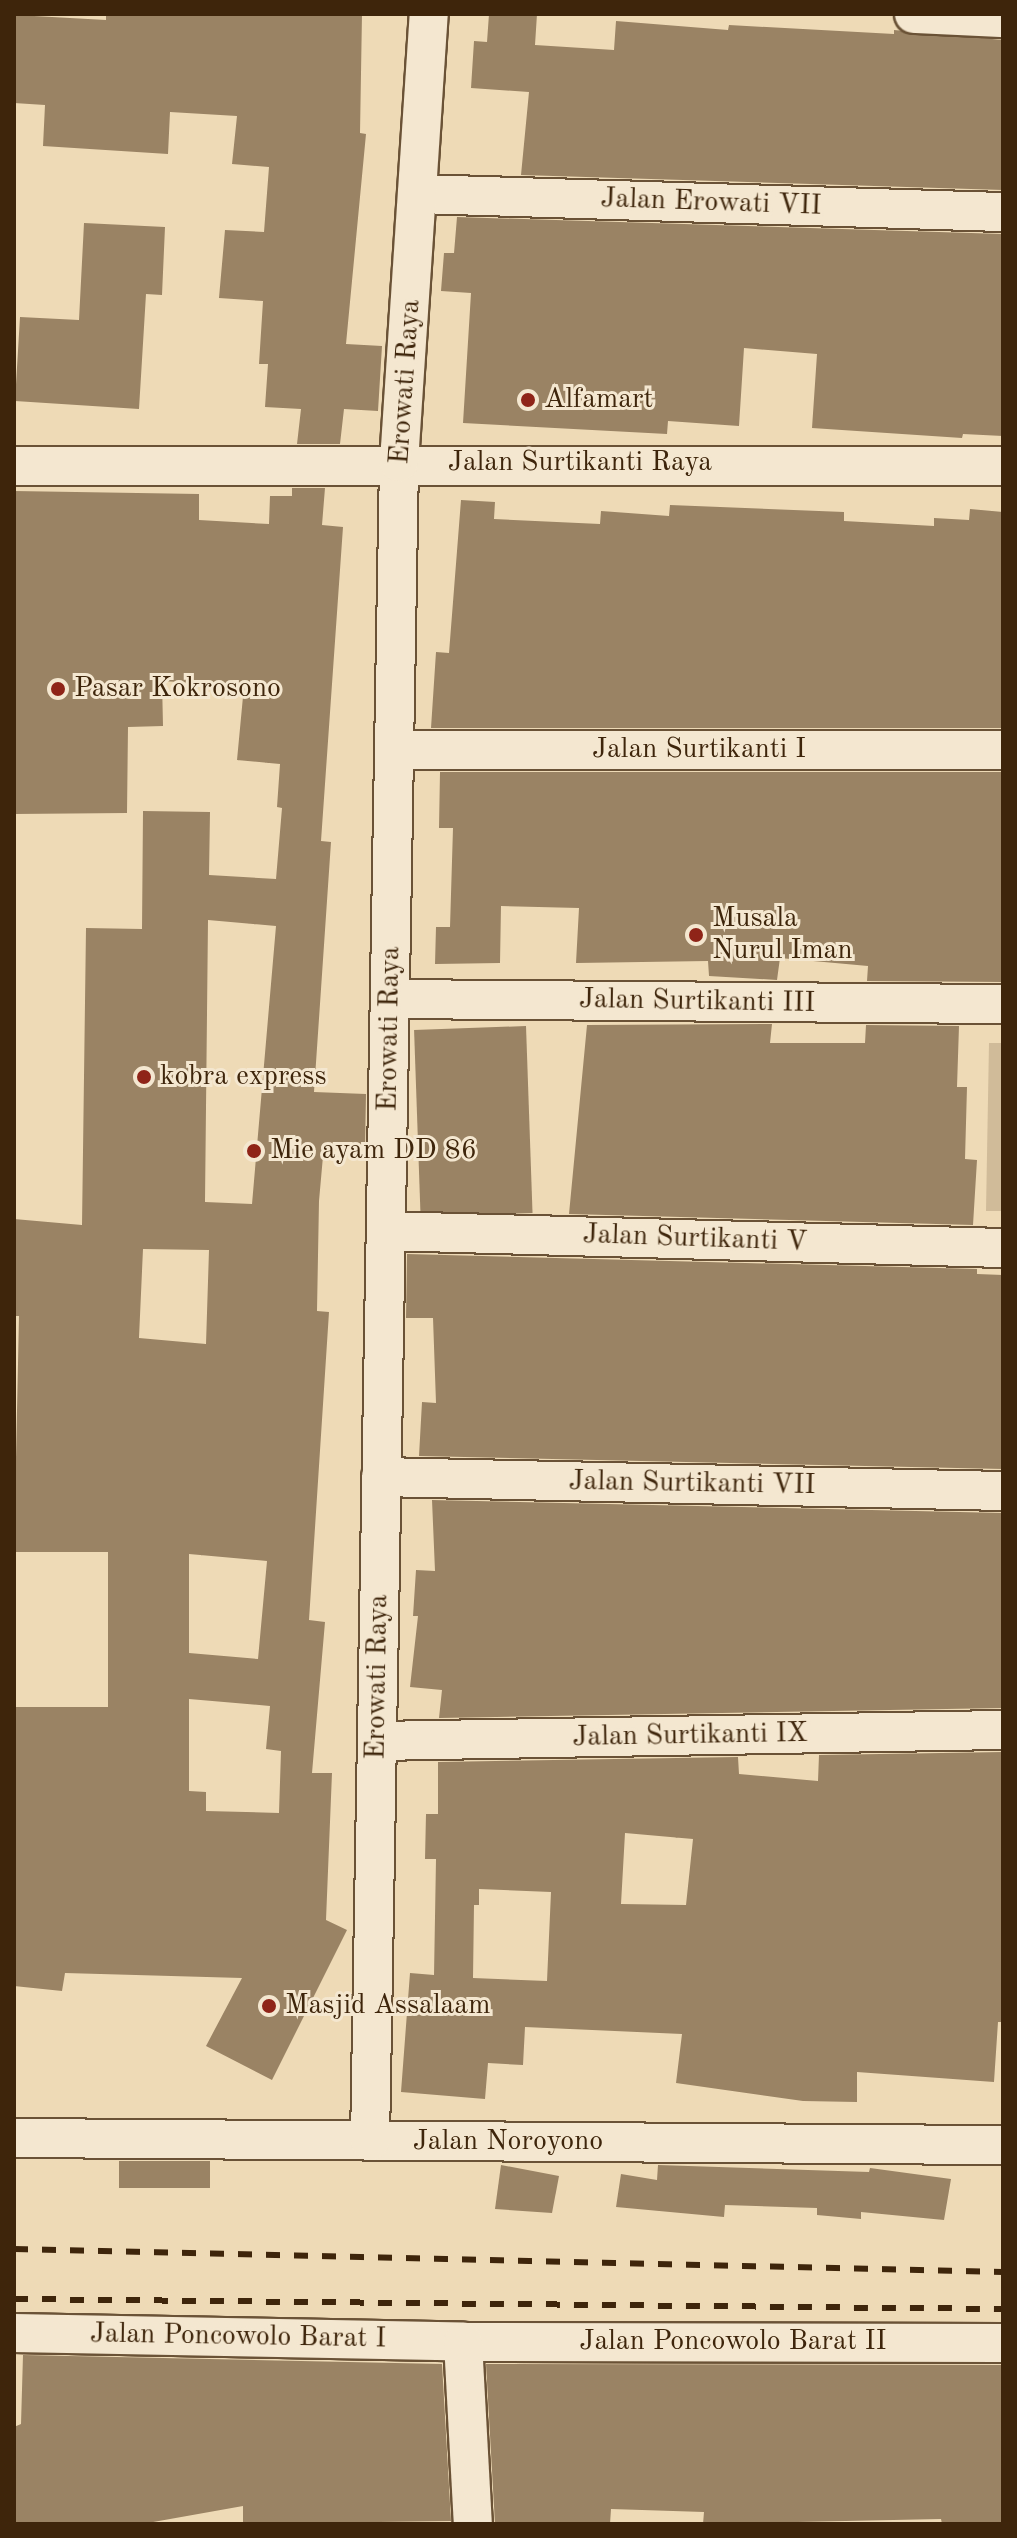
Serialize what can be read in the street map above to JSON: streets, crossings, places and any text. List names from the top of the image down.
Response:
{
  "streets": {
    "street": [
      "Jalan Erowati VII",
      "Erowati Raya",
      "Jalan Surtikanti Raya",
      "Jalan Surtikanti I",
      "Jalan Surtikanti III",
      "Jalan Surtikanti V",
      "Jalan Surtikanti VII",
      "Jalan Surtikanti IX",
      "Jalan Noroyono",
      "Jalan Poncowolo Barat I",
      "Jalan Poncowolo Barat II"
    ]
  },
  "crossings": [
    ["Jalan Erowati VII", "Erowati Raya"],
    ["Erowati Raya", "Jalan Surtikanti Raya"],
    ["Erowati Raya", "Jalan Surtikanti I"],
    ["Erowati Raya", "Jalan Surtikanti III"],
    ["Erowati Raya", "Jalan Surtikanti V"],
    ["Erowati Raya", "Jalan Surtikanti VII"],
    ["Erowati Raya", "Jalan Surtikanti IX"],
    ["Erowati Raya", "Jalan Noroyono"],
    ["Jalan Poncowolo Barat I", "Jalan Poncowolo Barat II"]
  ],
  "places": [
    "Alfamart",
    "Pasar Kokrosono",
    "Musala Nurul Iman",
    "kobra express",
    "Mie ayam DD 86",
    "Masjid Assalaam"
  ]
}
